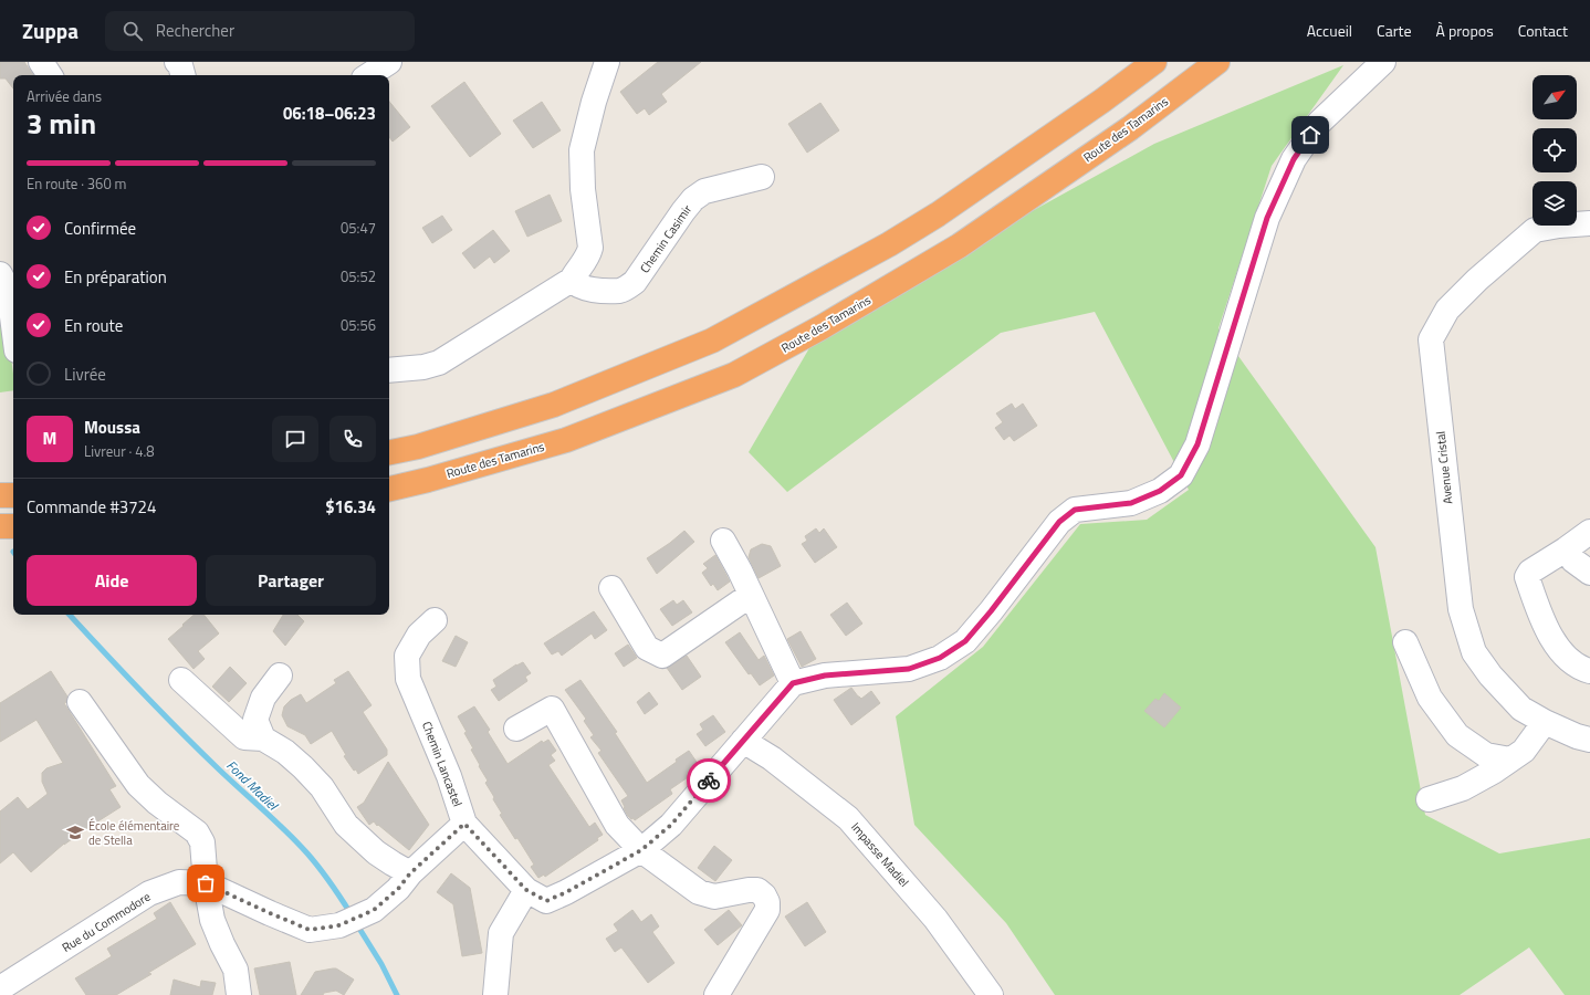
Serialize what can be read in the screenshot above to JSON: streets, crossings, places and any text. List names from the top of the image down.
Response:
{
  "streets": {
    "highway": ["Route des Tamarins"],
    "street": [
      "Chemin Casimir",
      "Avenue Cristal",
      "Chemin Lancastel",
      "Impasse Madiel",
      "Rue du Commodore"
    ]
  },
  "crossings": [
    ["Chemin Lancastel", "Rue du Commodore"]
  ],
  "water": ["Fond Madiel"],
  "places": {
    "school or university": ["École élémentaire de Stella"]
  },
  "north": "top right",
  "page": {
    "header": "Zuppa",
    "search": "Rechercher",
    "nav": [
      "Accueil",
      "Carte",
      "À propos",
      "Contact"
    ],
    "heading": ["3 min", "Arrivée dans", "06:18–06:23"],
    "panel": [
      "Moussa",
      "Livreur · 4.8",
      "Commande #3724",
      "$16.34"
    ],
    "bar": "En route · 360 m",
    "list": [
      ["Confirmée", "05:47"],
      ["En préparation", "05:52"],
      ["En route", "05:56"],
      "Livrée"
    ],
    "round": "M",
    "buttons": ["Aide", "Partager"]
  }
}
